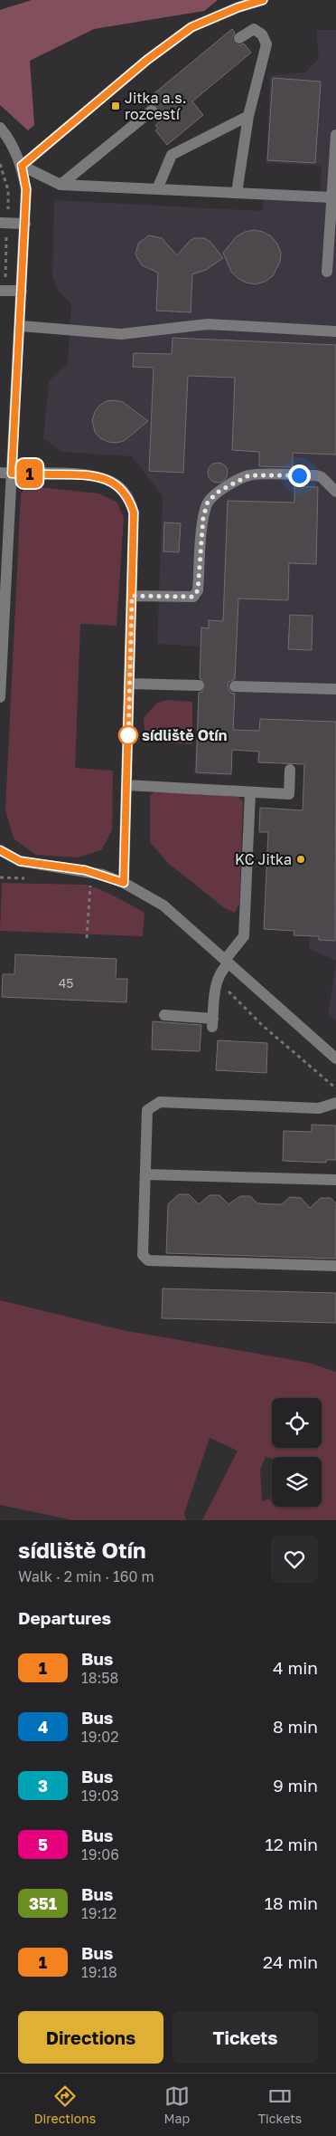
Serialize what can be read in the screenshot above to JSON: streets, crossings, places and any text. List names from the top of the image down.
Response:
{
  "places": {
    "transit": ["Jitka a.s. rozcestí"],
    "other": ["sídliště Otín", "KC Jitka"]
  },
  "lines": ["bus line 1"],
  "house_numbers": ["45"],
  "page": {
    "on_map": "1",
    "heading": [
      ["sídliště Otín", "Walk · 2 min · 160 m"],
      "Departures"
    ],
    "list": [
      {
        "mark": "1",
        "name": "Bus",
        "note": "18:58",
        "value": "4 min"
      },
      {
        "mark": "4",
        "name": "Bus",
        "note": "19:02",
        "value": "8 min"
      },
      {
        "mark": "3",
        "name": "Bus",
        "note": "19:03",
        "value": "9 min"
      },
      {
        "mark": "5",
        "name": "Bus",
        "note": "19:06",
        "value": "12 min"
      },
      {
        "mark": "351",
        "name": "Bus",
        "note": "19:12",
        "value": "18 min"
      },
      {
        "mark": "1",
        "name": "Bus",
        "note": "19:18",
        "value": "24 min"
      }
    ],
    "buttons": ["Directions", "Tickets"],
    "tabs": ["Directions", "Map", "Tickets"]
  }
}
